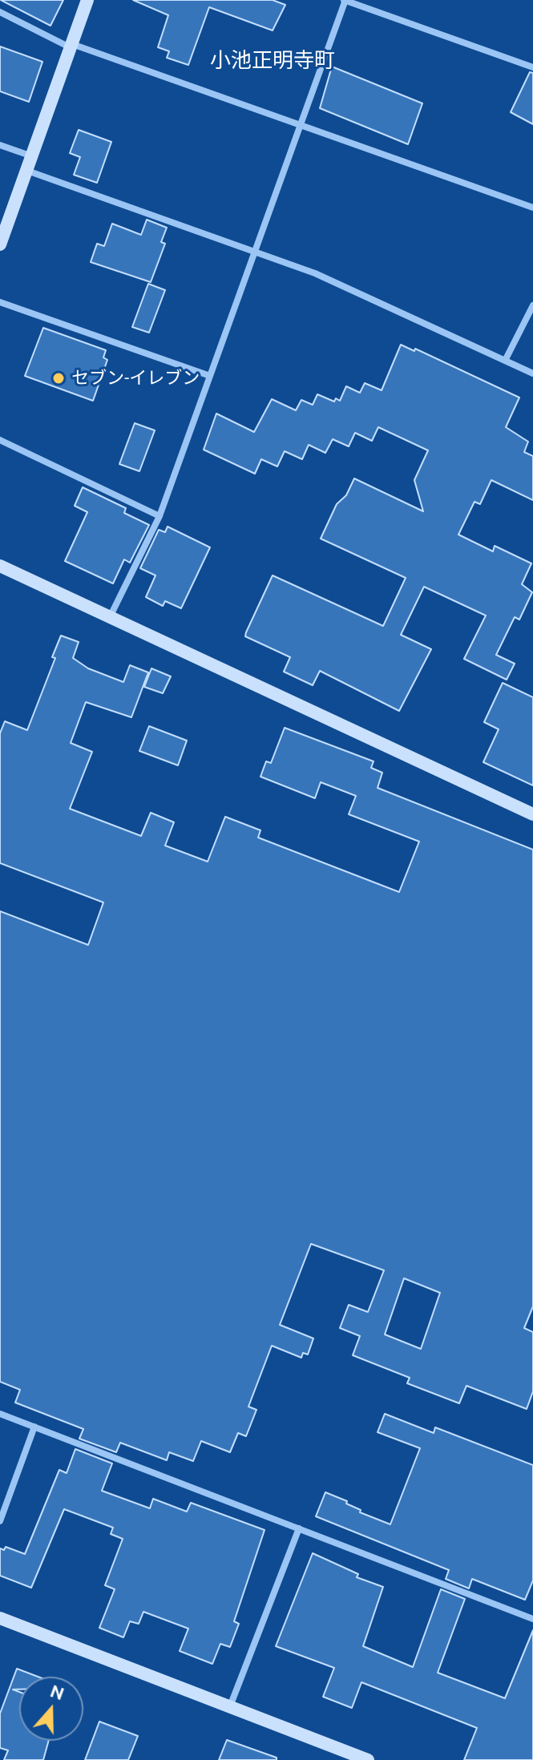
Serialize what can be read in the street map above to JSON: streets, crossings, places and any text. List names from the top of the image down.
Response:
{
  "districts": ["小池正明寺町"],
  "places": ["セブン-イレブン"],
  "north": "top"
}
